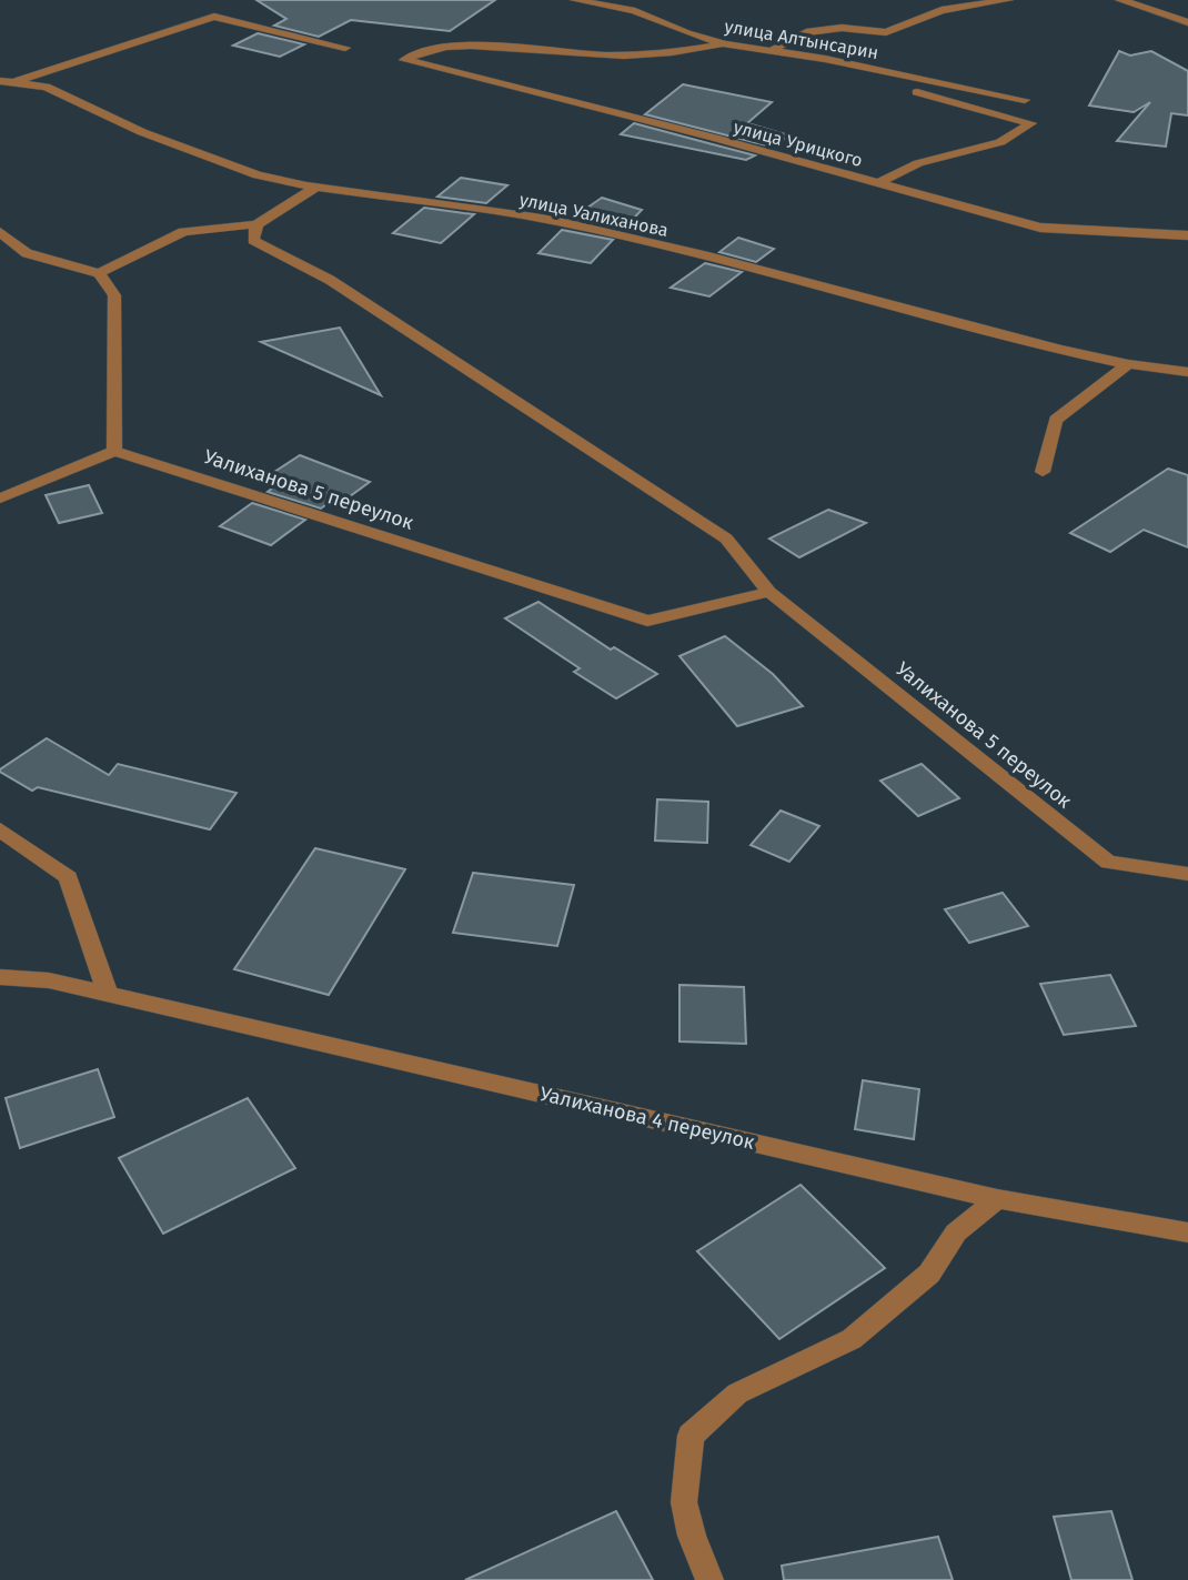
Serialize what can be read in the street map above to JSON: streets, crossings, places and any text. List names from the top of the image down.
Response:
{
  "streets": {
    "street": [
      "улица Алтынсарин",
      "улица Урицкого",
      "улица Уалиханова",
      "Уалиханова 5 переулок",
      "Уалиханова 4 переулок"
    ]
  },
  "crossings": [
    ["улица Алтынсарин", "улица Урицкого"]
  ]
}
